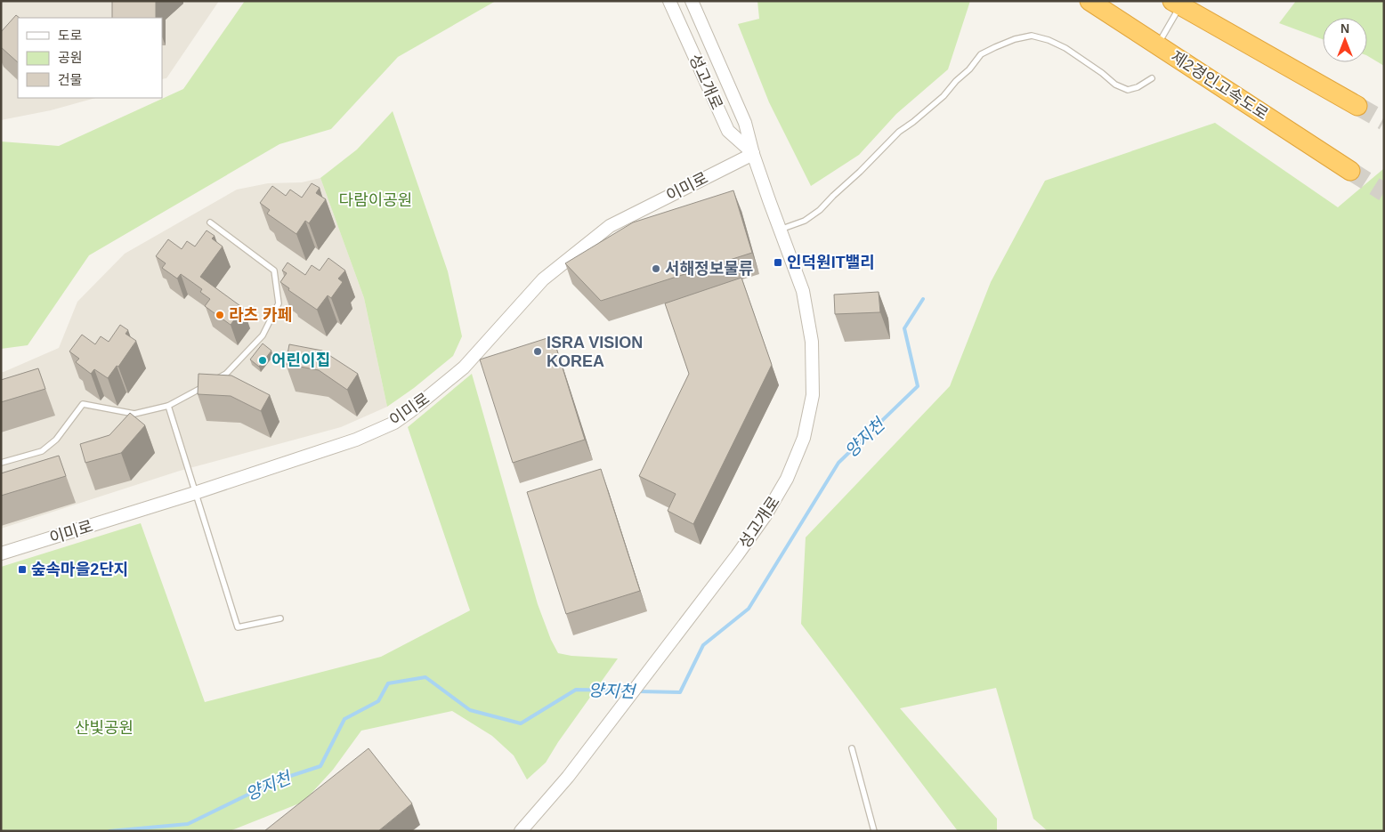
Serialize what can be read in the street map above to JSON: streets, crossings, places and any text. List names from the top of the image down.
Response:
{
  "streets": {
    "highway": ["제2경인고속도로"],
    "street": ["성고개로", "이미로"]
  },
  "crossings": [
    ["성고개로", "이미로"]
  ],
  "water": ["양지천"],
  "parks": ["다람이공원", "산빛공원"],
  "places": {
    "transit": ["인덕원IT밸리", "숲속마을2단지"],
    "other": [
      "서해정보물류",
      "라츠 카페",
      "ISRA VISION KOREA",
      "어린이집"
    ]
  },
  "legend": ["도로", "공원", "건물"],
  "north": "top"
}
